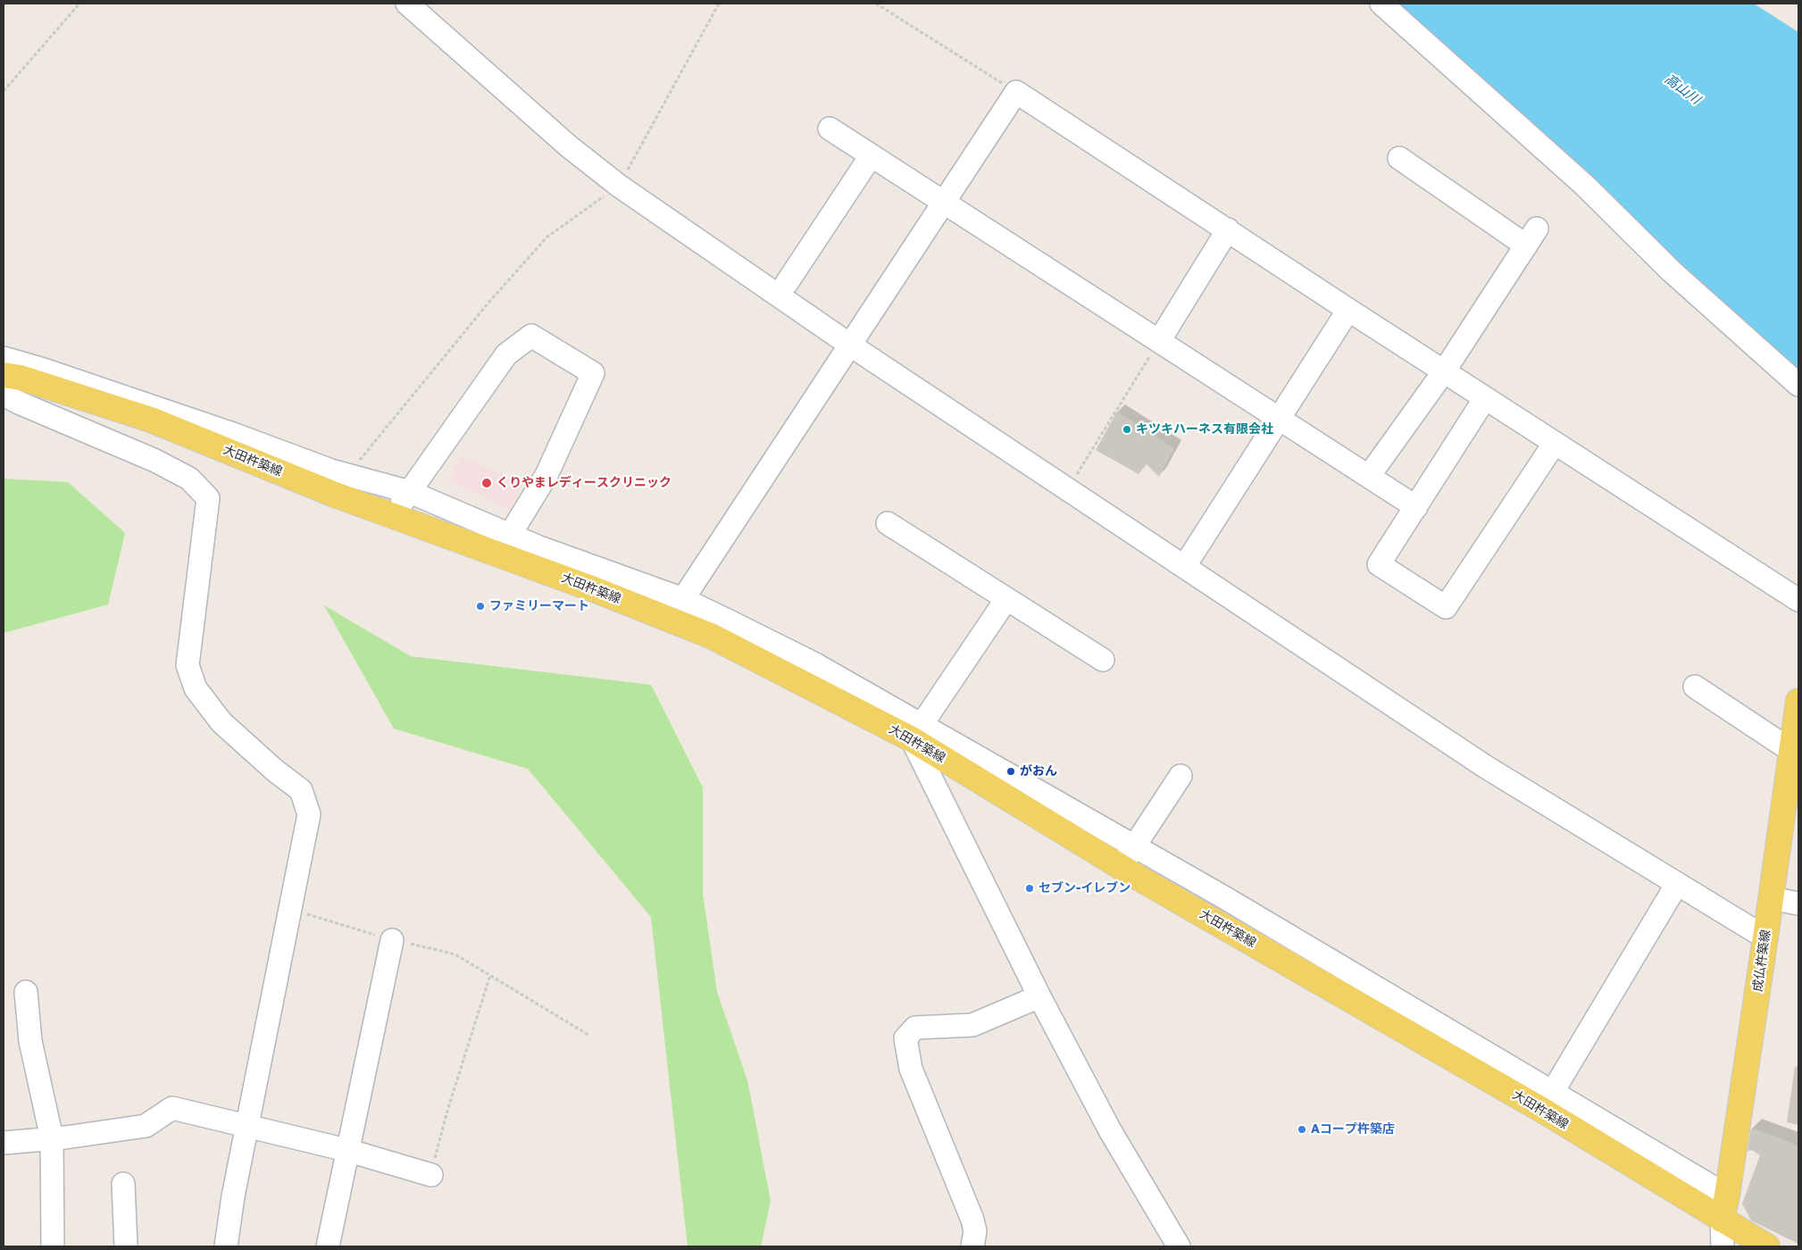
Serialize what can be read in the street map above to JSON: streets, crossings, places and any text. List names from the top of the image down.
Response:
{
  "streets": {
    "main road": ["大田杵築線", "成仏杵築線"]
  },
  "crossings": [
    ["大田杵築線", "成仏杵築線"]
  ],
  "water": ["高山川"],
  "places": [
    "キツキハーネス有限会社",
    "くりやまレディースクリニック",
    "ファミリーマート",
    "がおん",
    "セブン-イレブン",
    "Aコープ杵築店"
  ]
}
